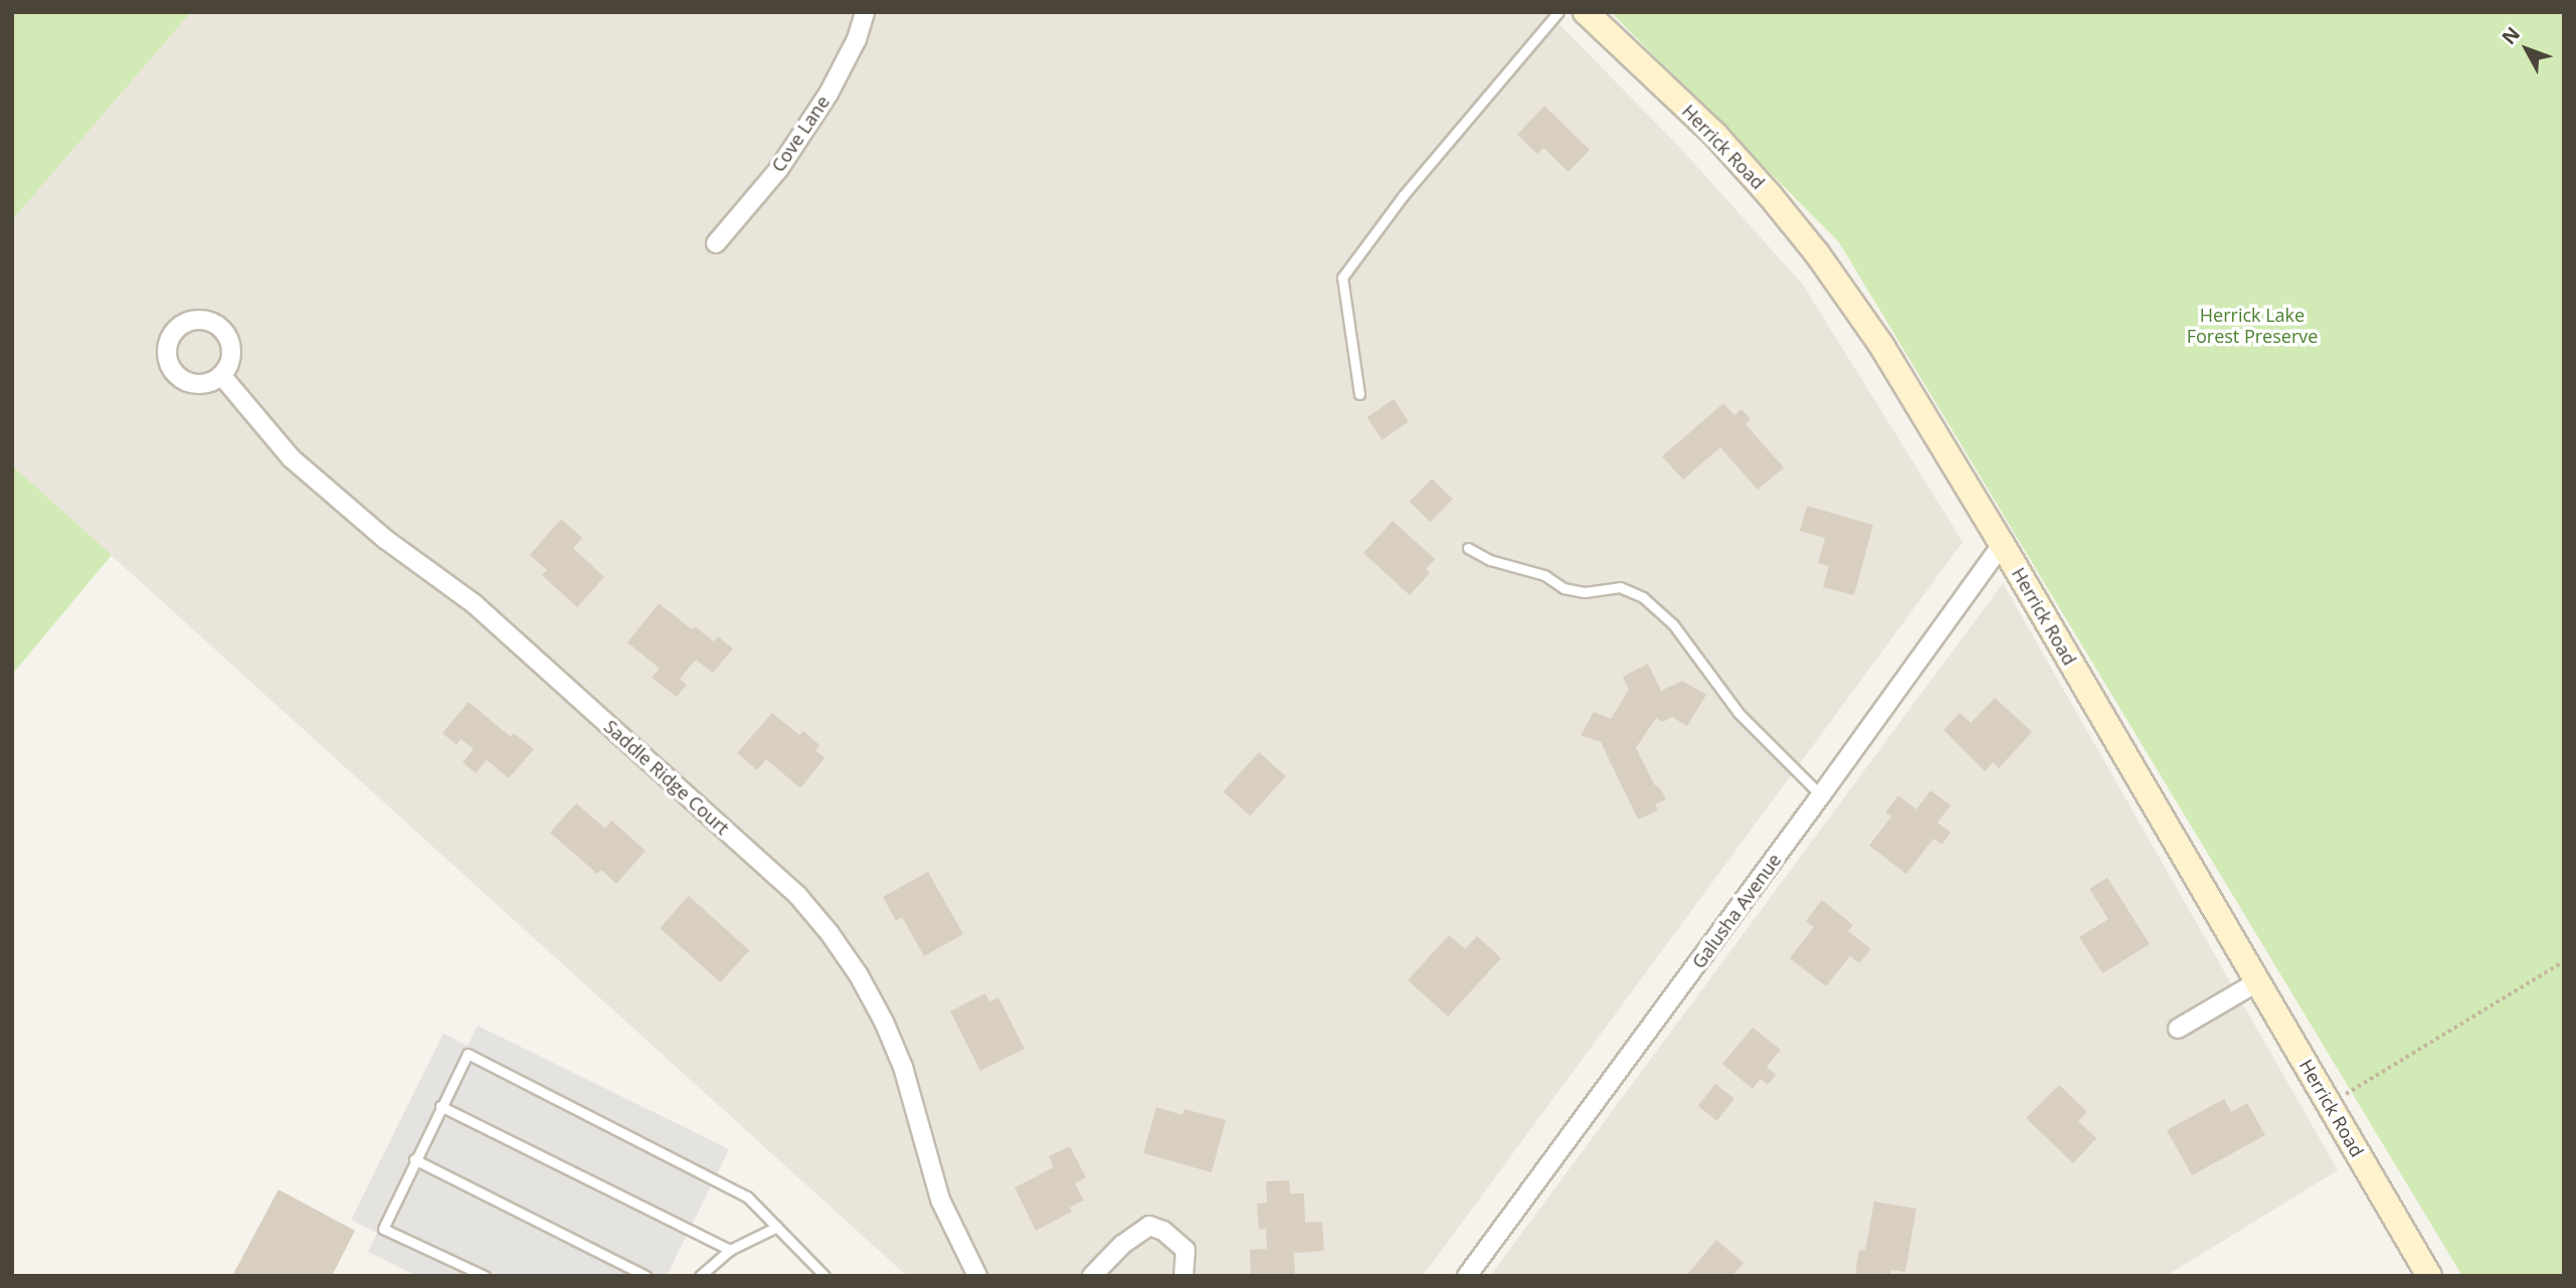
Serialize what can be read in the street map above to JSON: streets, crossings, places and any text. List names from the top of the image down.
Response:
{
  "streets": {
    "street": [
      "Cove Lane",
      "Herrick Road",
      "Saddle Ridge Court",
      "Galusha Avenue"
    ]
  },
  "crossings": [
    ["Herrick Road", "Galusha Avenue"]
  ],
  "parks": ["Herrick Lake Forest Preserve"],
  "north": "top left"
}
